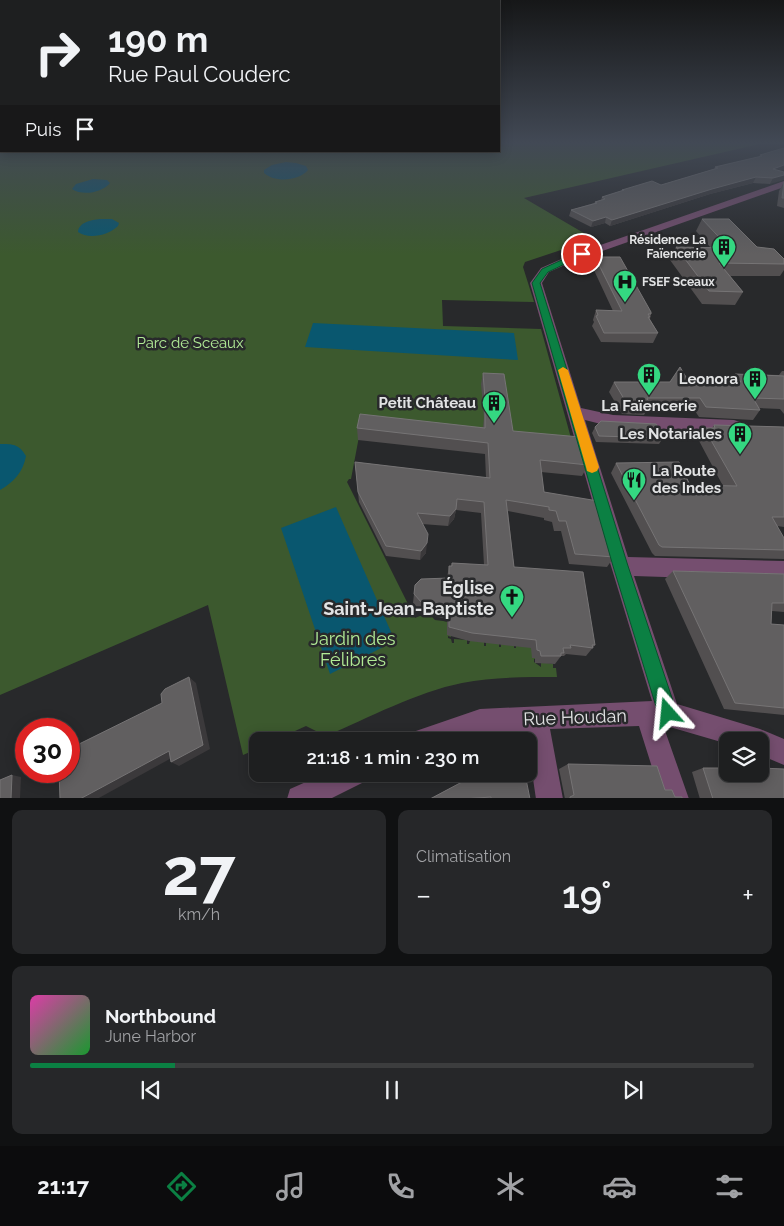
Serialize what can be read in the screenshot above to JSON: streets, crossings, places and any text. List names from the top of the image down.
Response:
{
  "streets": {
    "street": ["Rue Houdan"]
  },
  "parks": ["Parc de Sceaux", "Jardin des Félibres"],
  "places": {
    "building": [
      "Résidence La Faïencerie",
      "La Faïencerie",
      "Leonora",
      "Petit Château",
      "Les Notariales"
    ],
    "hospital": ["FSEF Sceaux"],
    "restaurant": ["La Route des Indes"],
    "church": ["Église Saint-Jean-Baptiste"]
  },
  "page": {
    "turn": ["190 m", "Rue Paul Couderc"],
    "then": "Puis",
    "limit": "30",
    "trip": "21:18 · 1 min · 230 m",
    "tile": [
      ["27", "km/h"],
      "Climatisation"
    ],
    "heat": ["−", "19°", "+"],
    "song": ["Northbound", "June Harbor"],
    "tabs": "21:17"
  }
}
